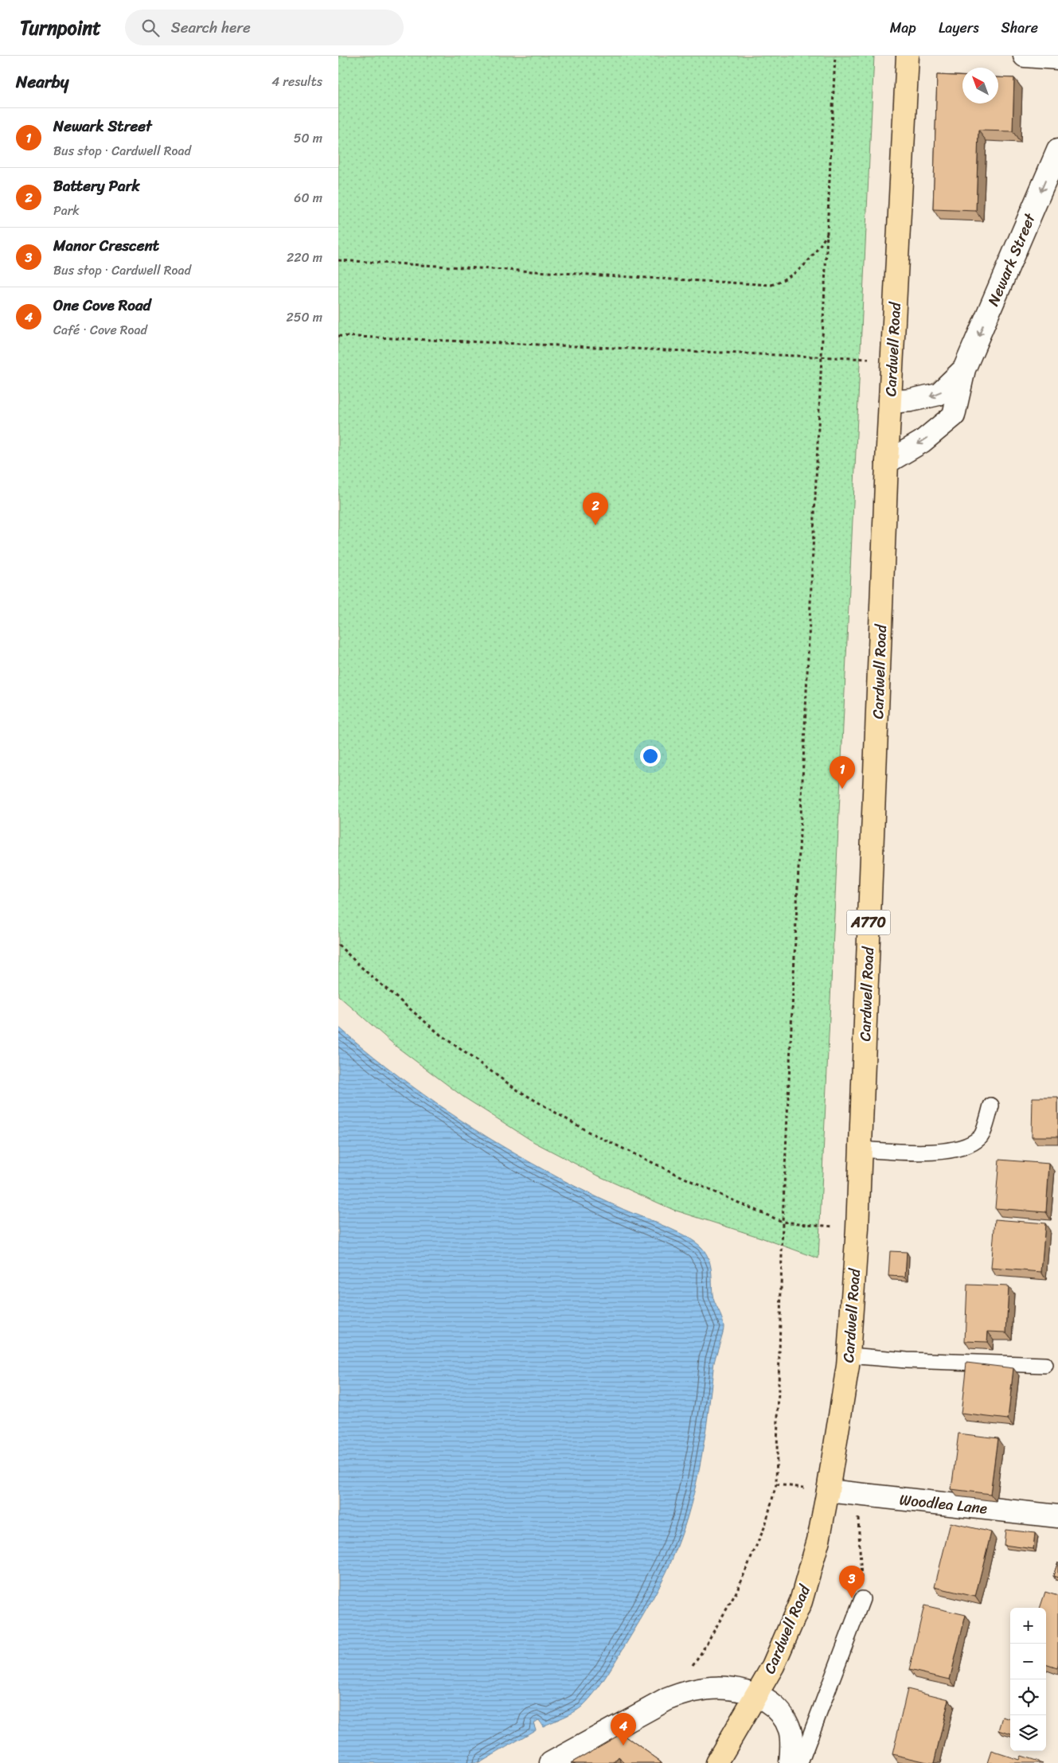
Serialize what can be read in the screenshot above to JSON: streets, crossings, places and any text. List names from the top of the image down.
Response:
{
  "streets": {
    "main road": ["Cardwell Road", "A770"],
    "street": ["Newark Street", "Woodlea Lane"]
  },
  "crossings": [
    ["Newark Street", "Cardwell Road"],
    ["Cardwell Road", "Woodlea Lane"]
  ],
  "one_way": ["Newark Street"],
  "north": "top left",
  "page": {
    "header": "Turnpoint",
    "search": "Search here",
    "nav": ["Map", "Layers", "Share"],
    "heading": ["Nearby", "4 results"],
    "list": [
      {
        "mark": "1",
        "name": "Newark Street",
        "note": "Bus stop · Cardwell Road",
        "value": "50 m"
      },
      {
        "mark": "2",
        "name": "Battery Park",
        "note": "Park",
        "value": "60 m"
      },
      {
        "mark": "3",
        "name": "Manor Crescent",
        "note": "Bus stop · Cardwell Road",
        "value": "220 m"
      },
      {
        "mark": "4",
        "name": "One Cove Road",
        "note": "Café · Cove Road",
        "value": "250 m"
      }
    ],
    "pins": [
      "2",
      "1",
      "3",
      "4"
    ],
    "map_buttons": ["+", "−"]
  }
}
